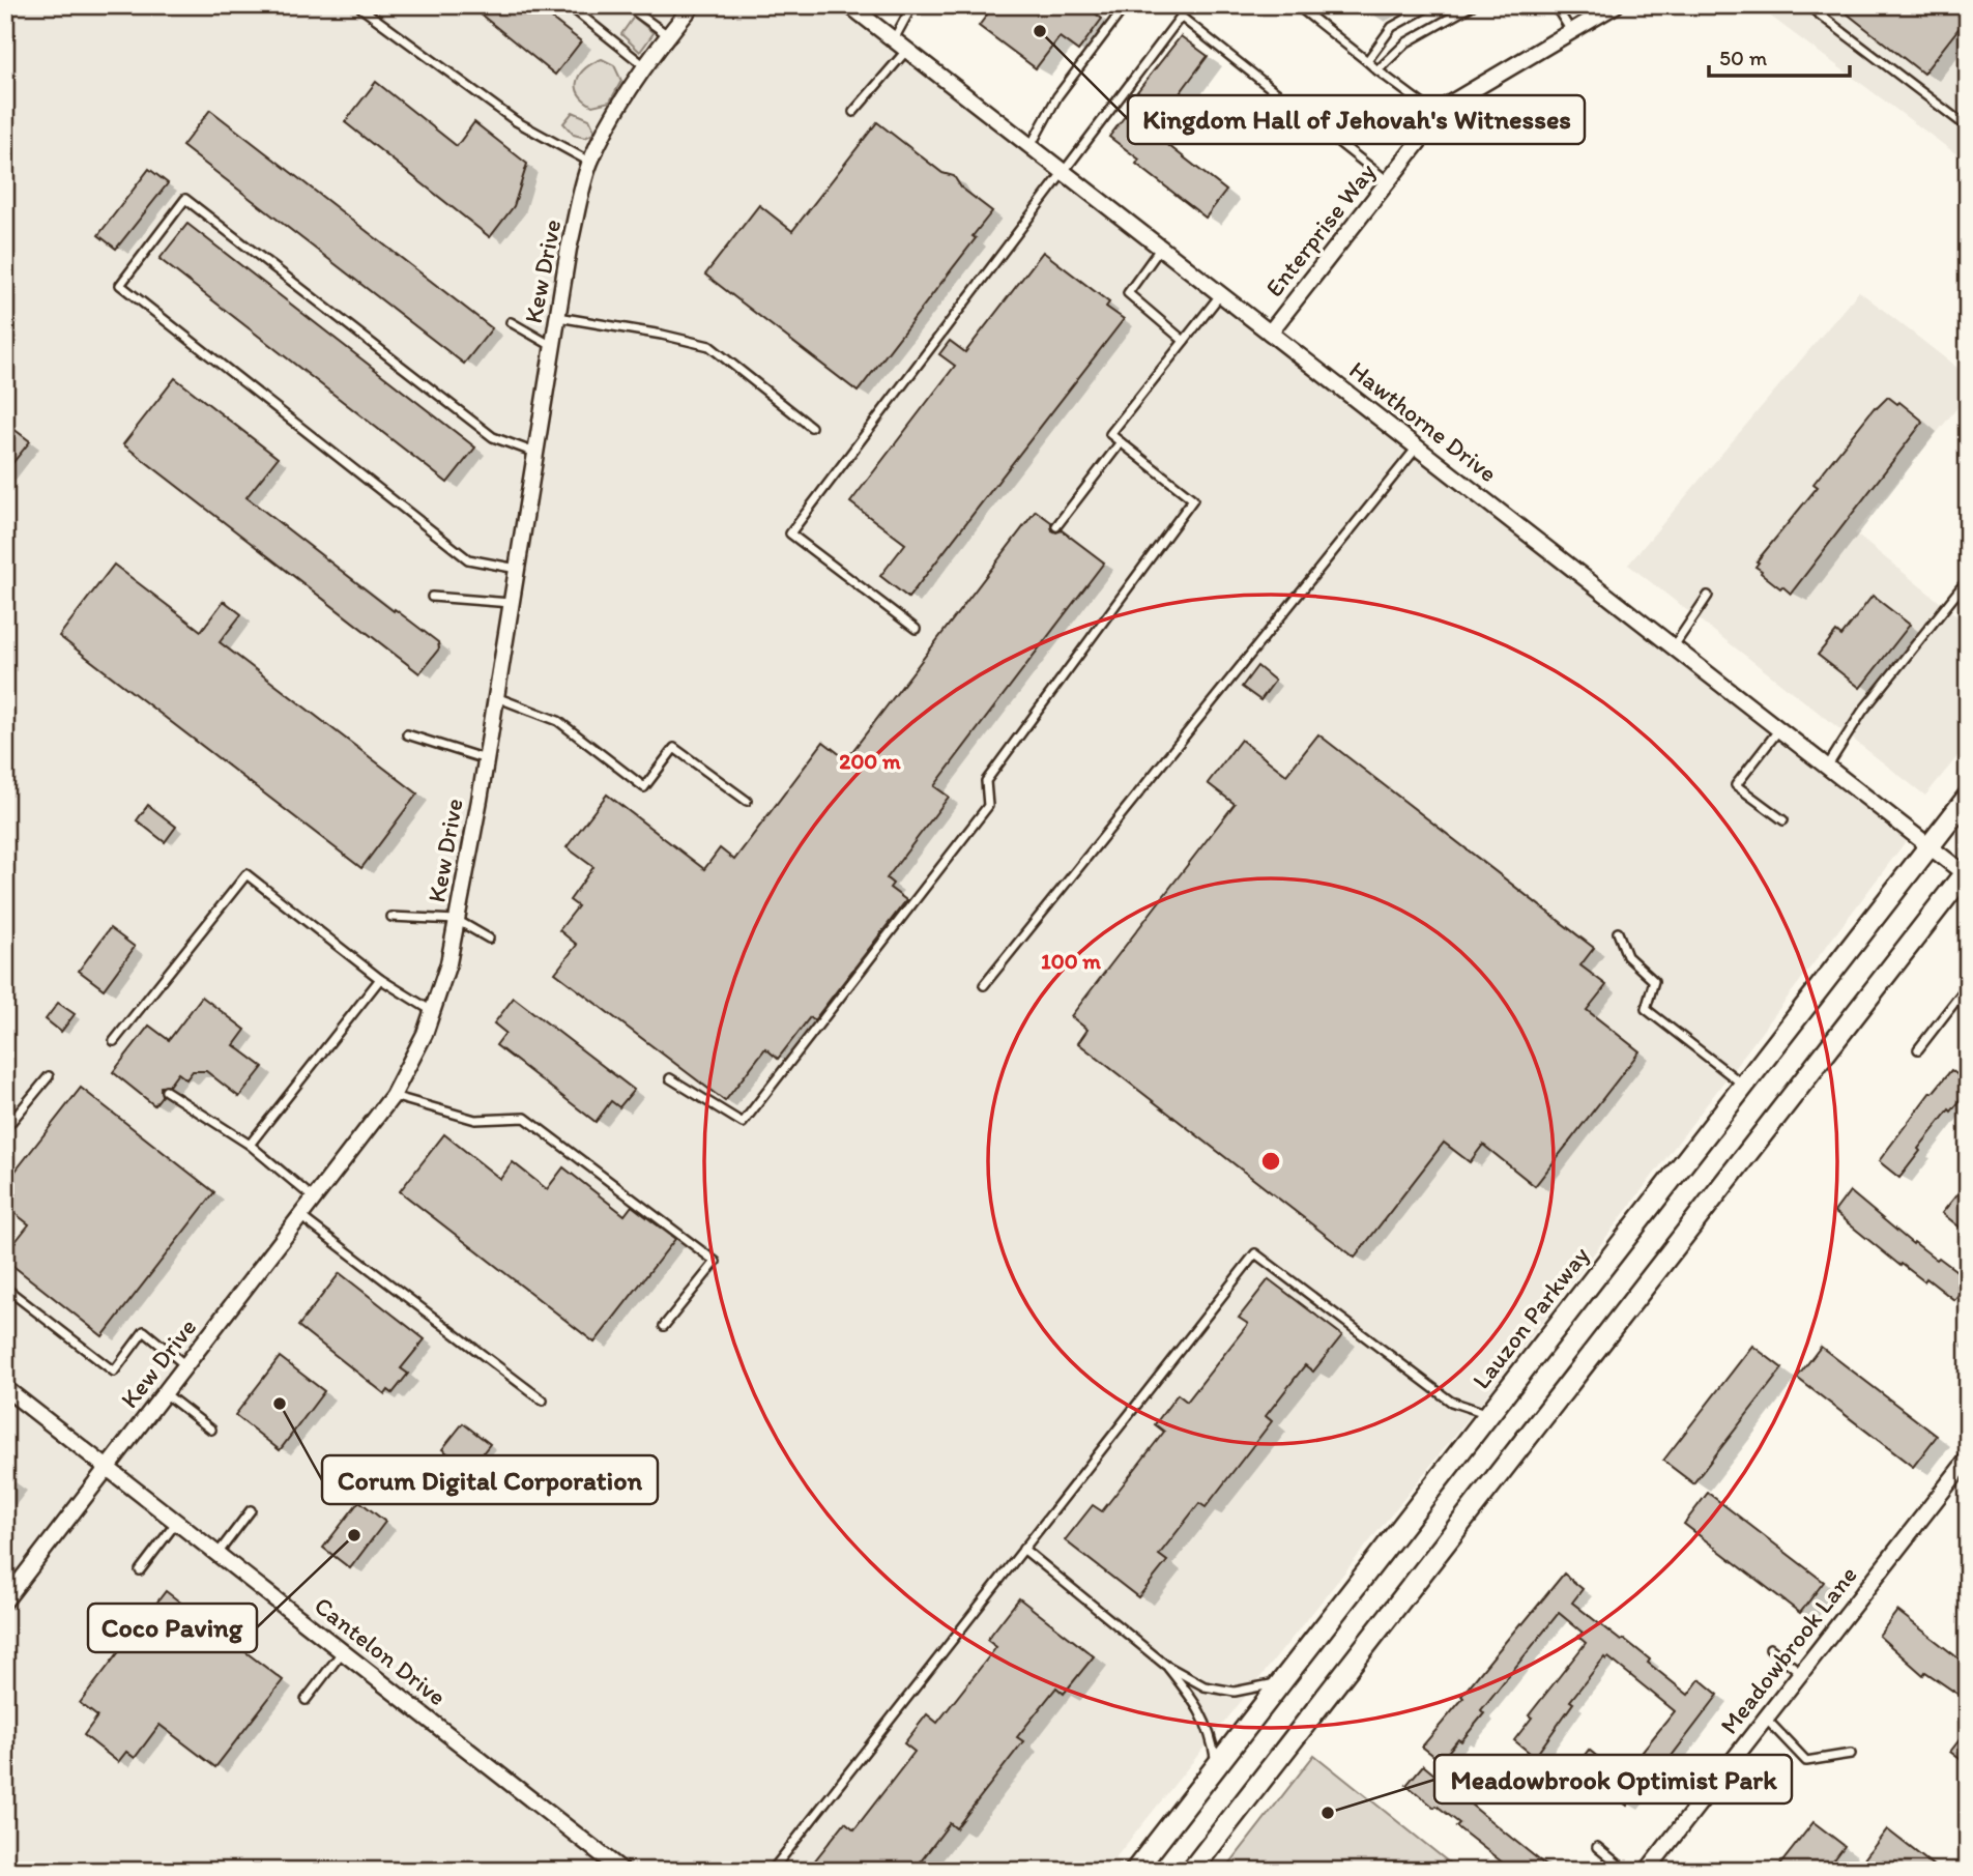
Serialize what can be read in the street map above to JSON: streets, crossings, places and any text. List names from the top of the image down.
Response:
{
  "streets": {
    "main road": ["Lauzon Parkway"],
    "street": [
      "Enterprise Way",
      "Kew Drive",
      "Hawthorne Drive",
      "Meadowbrook Lane",
      "Cantelon Drive"
    ]
  },
  "crossings": [
    ["Enterprise Way", "Hawthorne Drive"],
    ["Kew Drive", "Cantelon Drive"],
    ["Hawthorne Drive", "Lauzon Parkway"]
  ],
  "places": [
    "Kingdom Hall of Jehovah's Witnesses",
    "Corum Digital Corporation",
    "Coco Paving",
    "Meadowbrook Optimist Park"
  ],
  "scale_bar": "50 m",
  "rings": ["200 m", "100 m"]
}
